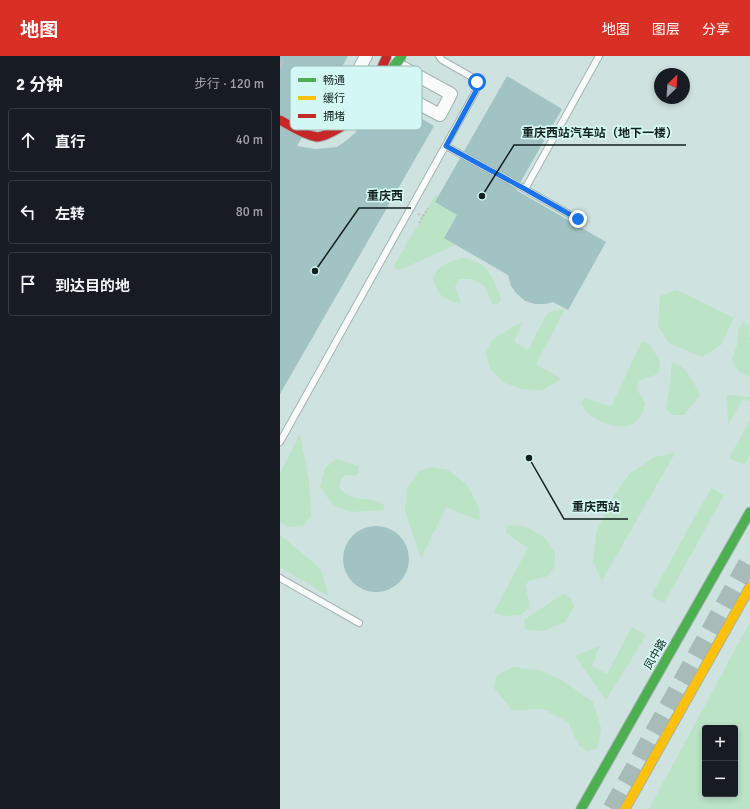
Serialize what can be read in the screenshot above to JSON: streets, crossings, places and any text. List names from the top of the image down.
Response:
{
  "streets": {
    "main road": ["凤中路"]
  },
  "places": ["重庆西站汽车站（地下一楼）", "重庆西", "重庆西站"],
  "legend": ["畅通", "缓行", "拥堵"],
  "north": "top right",
  "page": {
    "header": "地图",
    "nav": ["地图", "图层", "分享"],
    "heading": ["2 分钟", "步行 · 120 m"],
    "list": [
      ["直行", "40 m"],
      ["左转", "80 m"],
      "到达目的地"
    ],
    "map_buttons": ["+", "−"]
  }
}
